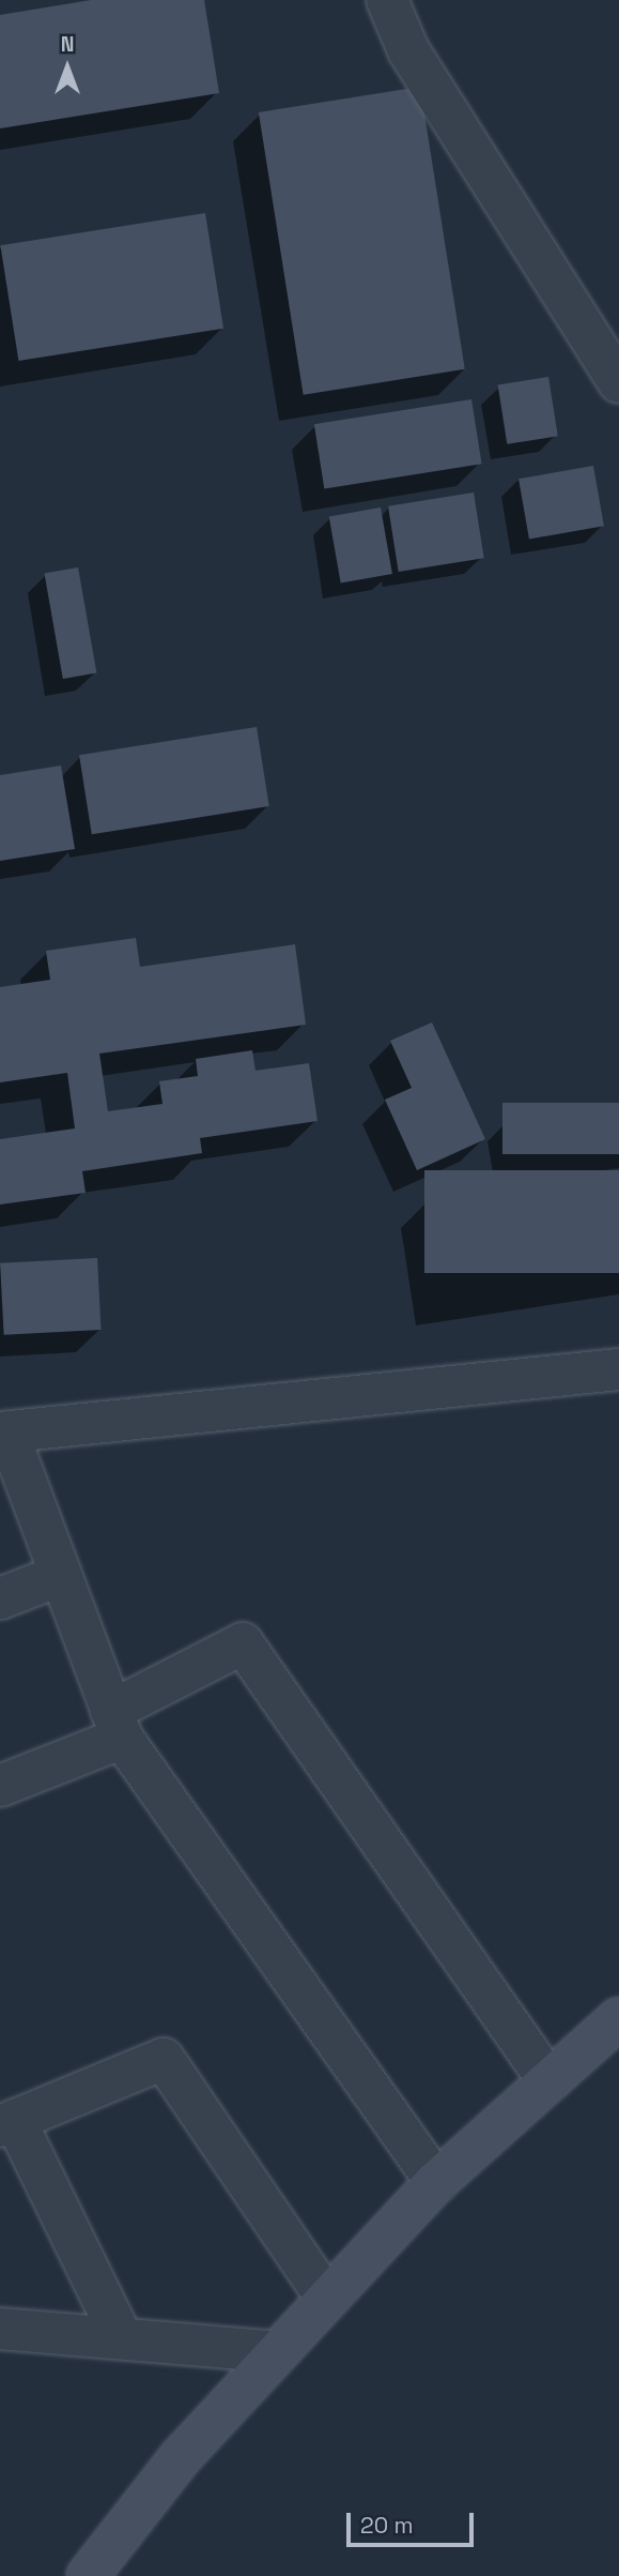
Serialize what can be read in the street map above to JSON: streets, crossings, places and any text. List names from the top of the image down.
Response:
{
  "scale_bar": "20 m",
  "north": "top"
}
